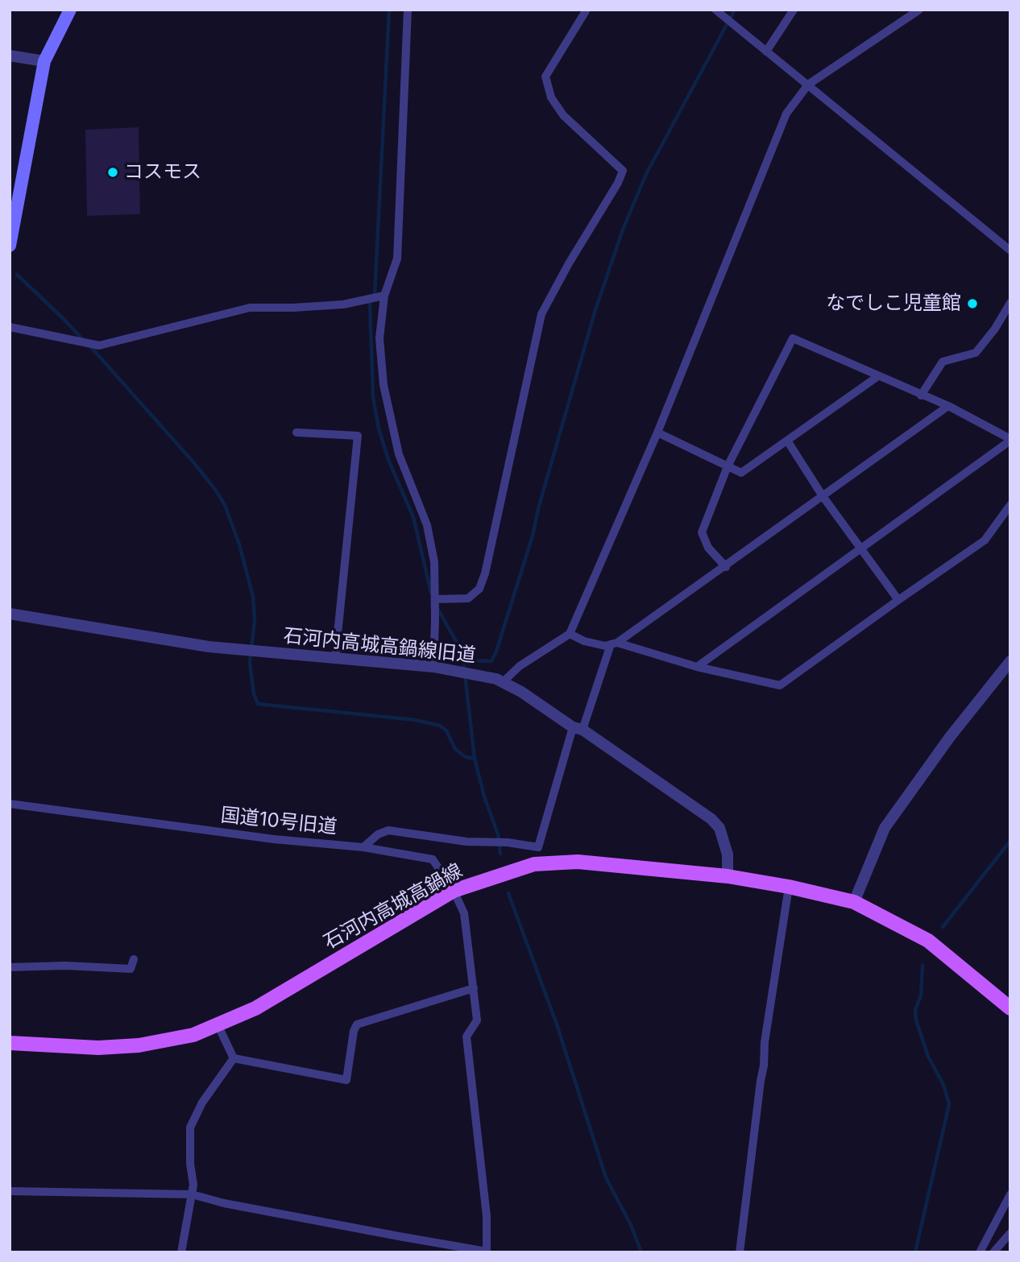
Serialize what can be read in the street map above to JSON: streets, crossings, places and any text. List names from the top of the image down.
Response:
{
  "streets": {
    "main road": ["石河内高城高鍋線"],
    "street": ["石河内高城高鍋線旧道", "国道10号旧道"]
  },
  "crossings": [
    ["石河内高城高鍋線旧道", "国道10号旧道"],
    ["石河内高城高鍋線旧道", "石河内高城高鍋線"]
  ],
  "places": ["コスモス", "なでしこ児童館"]
}
